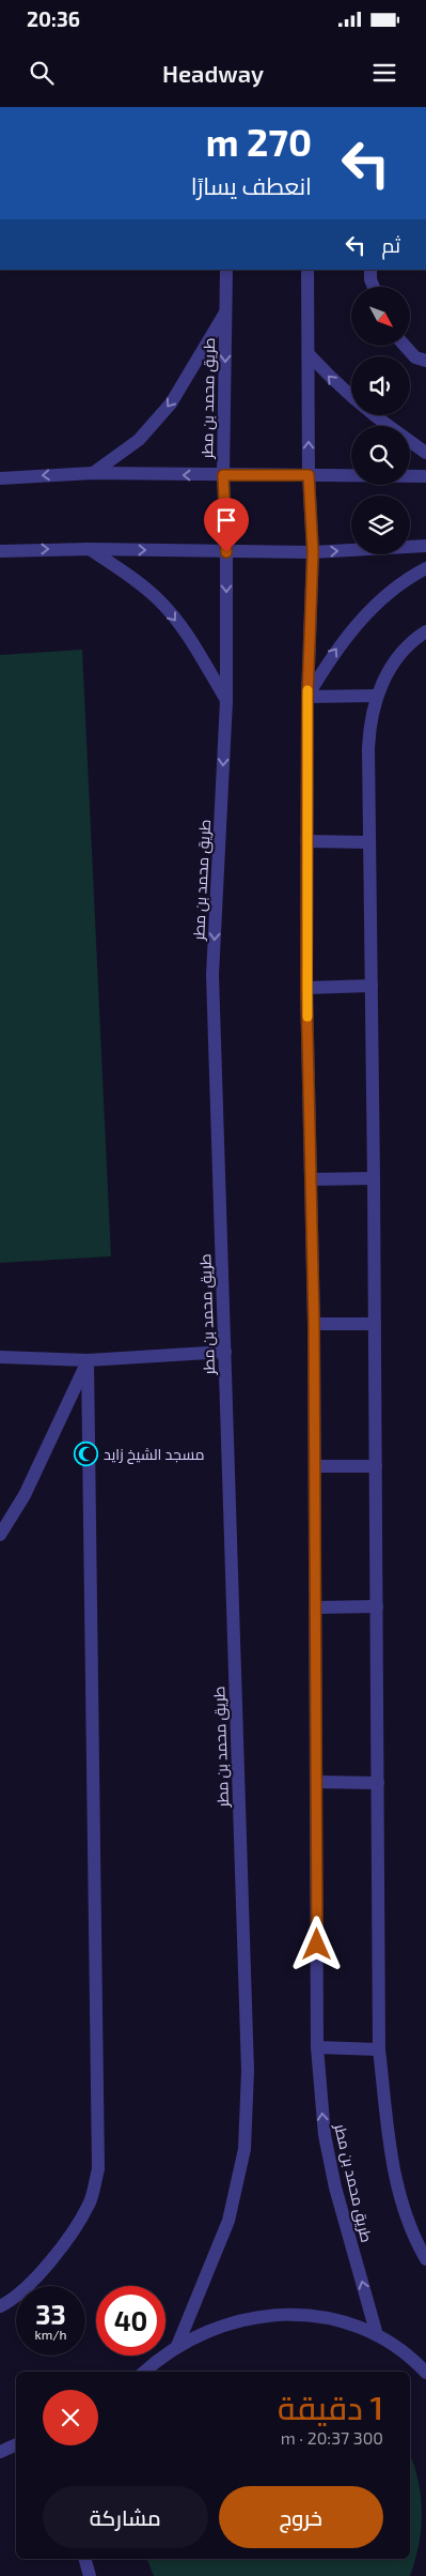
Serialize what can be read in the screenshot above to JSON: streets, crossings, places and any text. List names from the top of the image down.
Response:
{
  "streets": {
    "street": ["طريق محمد بن مطر"]
  },
  "places": {
    "mosque": ["مسجد الشيخ زايد"]
  },
  "north": "bottom right",
  "page": {
    "status": "20:36",
    "header": "Headway",
    "turn": ["270 m", "انعطف يسارًا"],
    "then": "ثم",
    "speed": "33 km/h",
    "limit": "40",
    "heading": ["1 دقيقة", "300 m · 20:37"],
    "buttons": ["خروج", "مشاركة"]
  }
}
